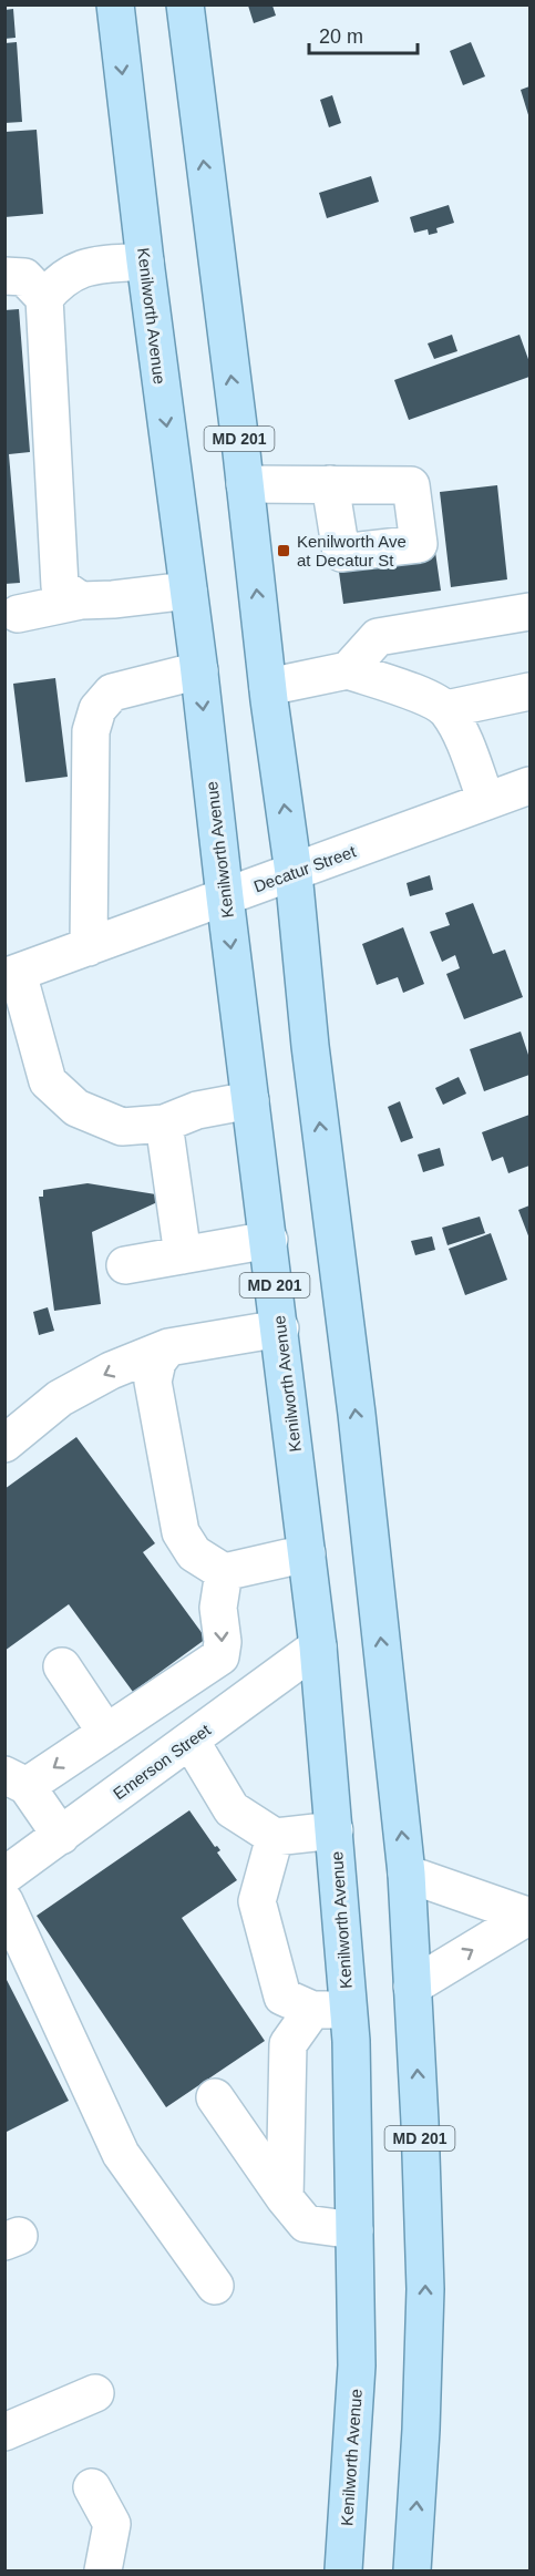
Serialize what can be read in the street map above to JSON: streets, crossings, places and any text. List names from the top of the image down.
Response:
{
  "streets": {
    "main road": ["Kenilworth Avenue", "MD 201"],
    "street": ["Decatur Street", "Emerson Street"]
  },
  "crossings": [
    ["Kenilworth Avenue", "Decatur Street"],
    ["Kenilworth Avenue", "Emerson Street"],
    ["MD 201", "Decatur Street"]
  ],
  "places": {
    "transit": ["Kenilworth Ave at Decatur St"]
  },
  "scale_bar": "20 m"
}
